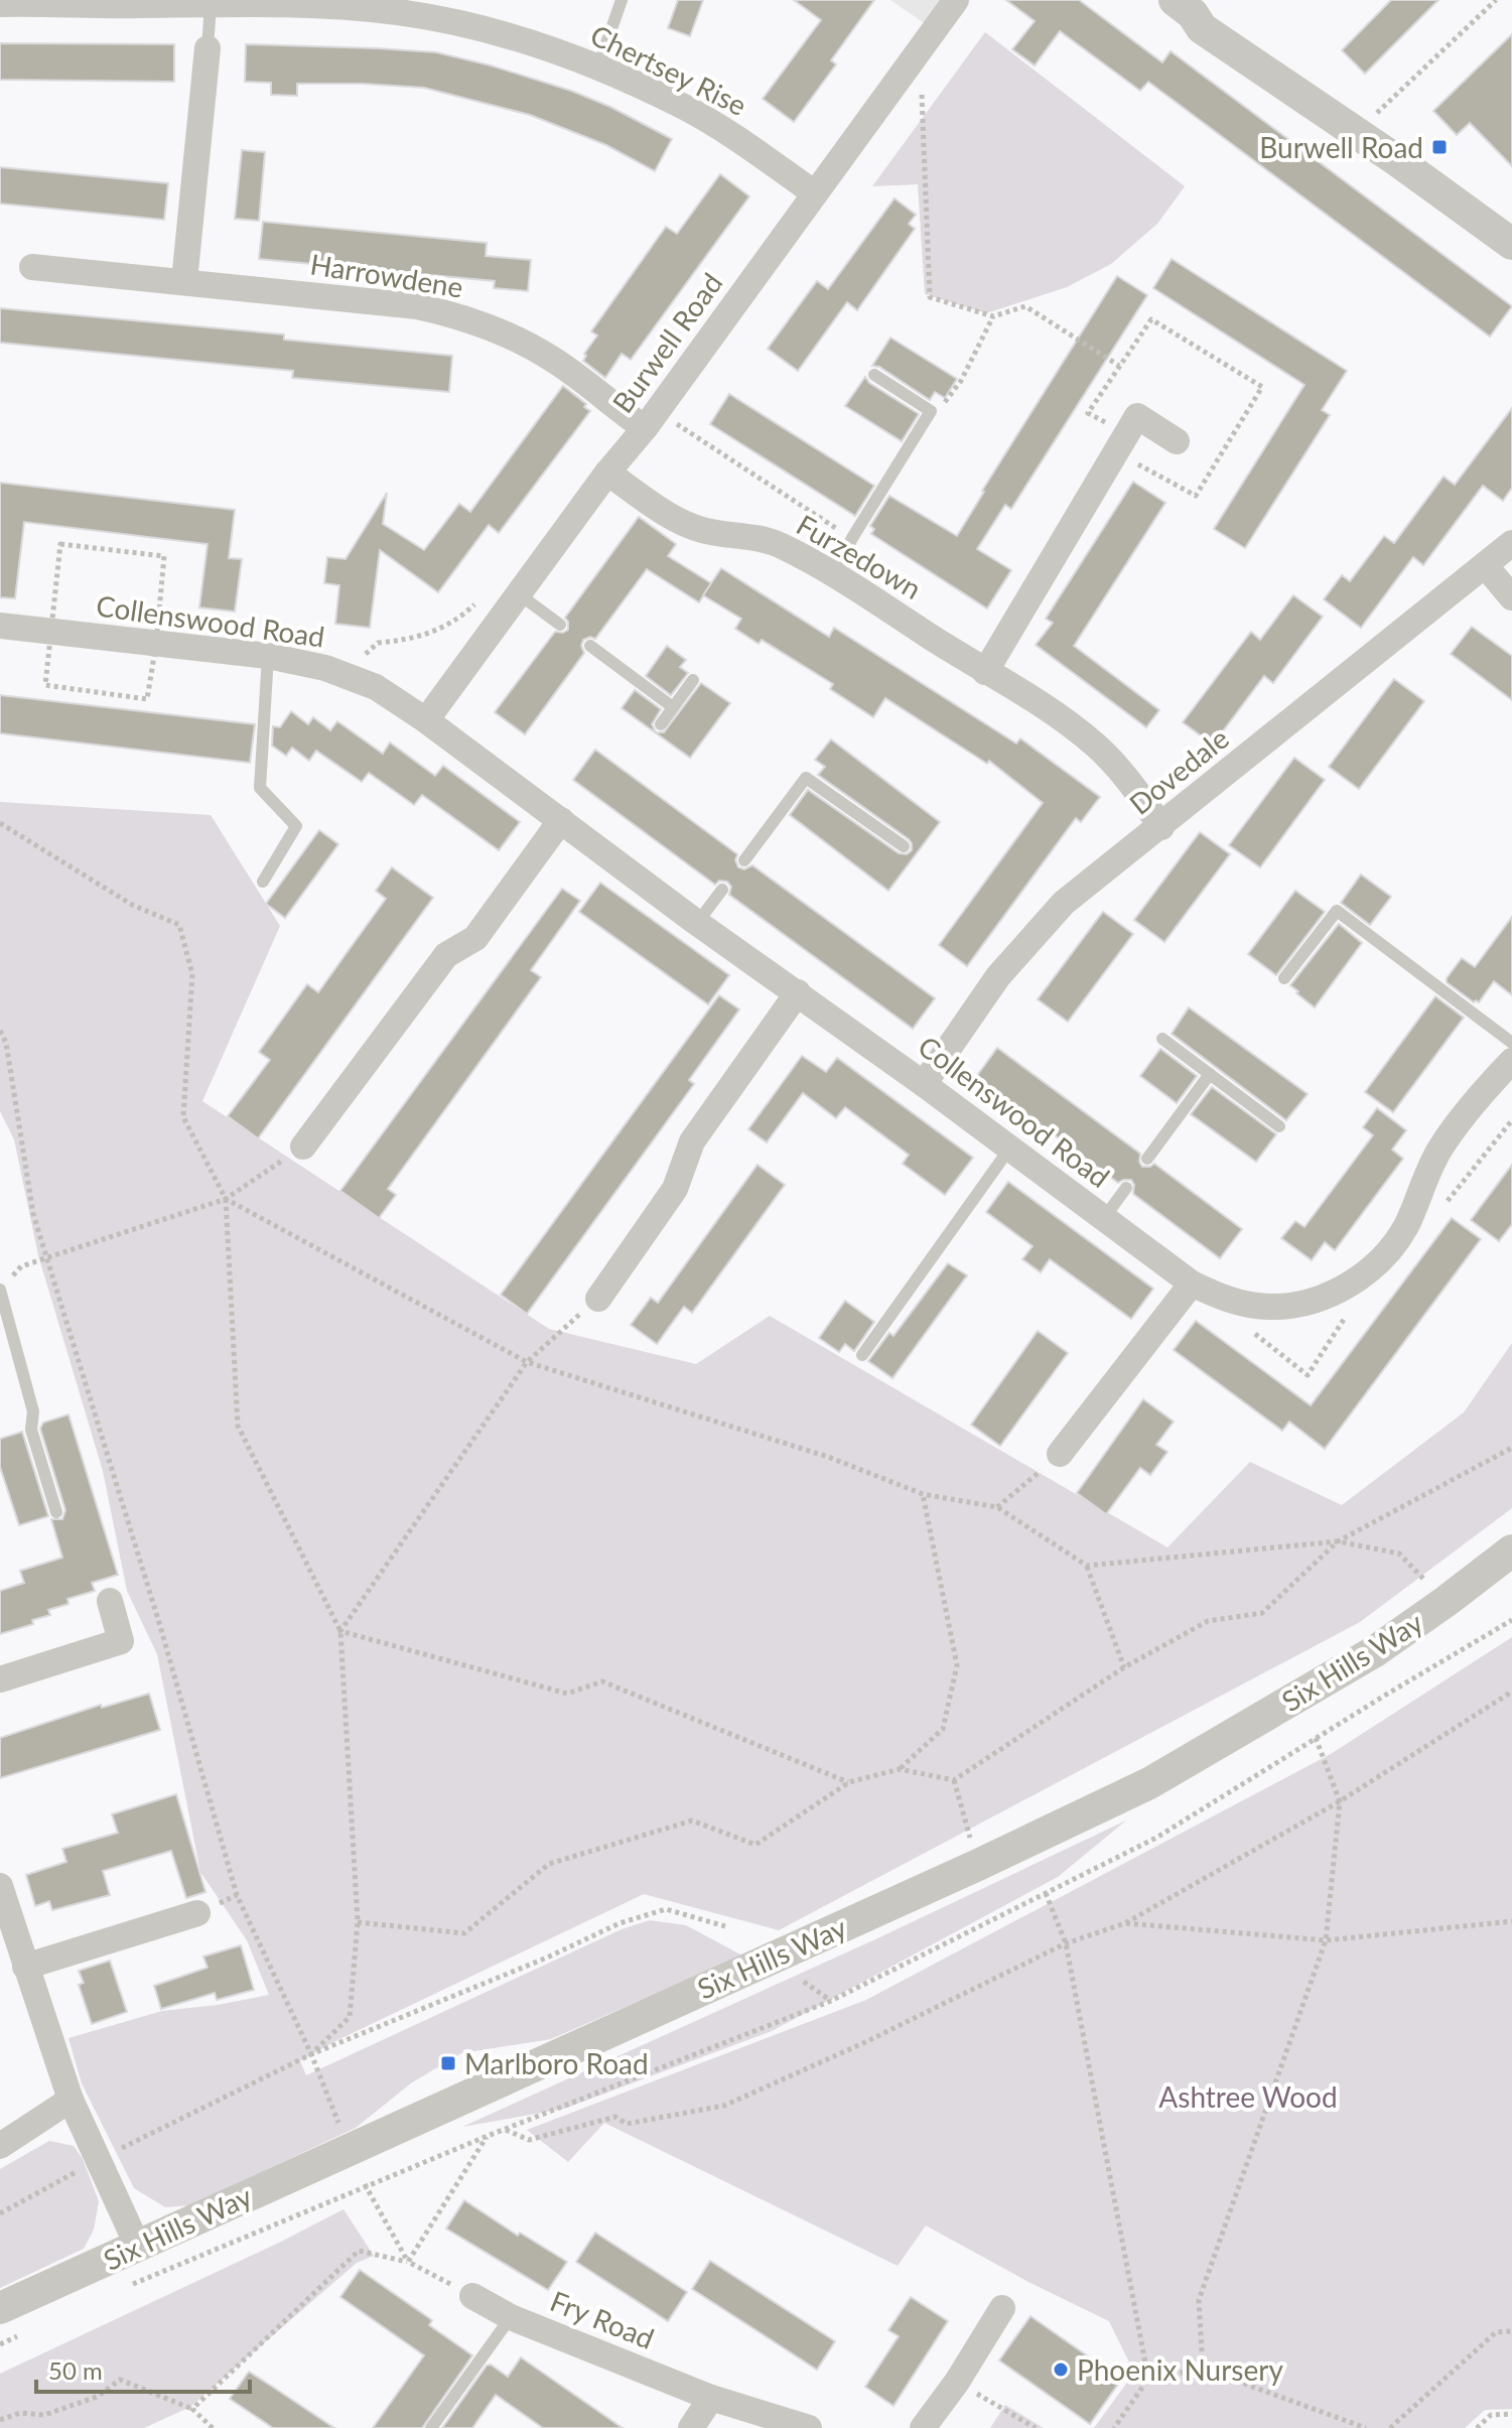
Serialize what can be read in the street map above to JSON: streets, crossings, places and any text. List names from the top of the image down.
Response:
{
  "streets": {
    "street": [
      "Chertsey Rise",
      "Harrowdene",
      "Burwell Road",
      "Furzedown",
      "Collenswood Road",
      "Dovedale",
      "Six Hills Way",
      "Fry Road"
    ]
  },
  "crossings": [
    ["Chertsey Rise", "Burwell Road"],
    ["Harrowdene", "Burwell Road"],
    ["Burwell Road", "Furzedown"],
    ["Burwell Road", "Collenswood Road"],
    ["Furzedown", "Dovedale"],
    ["Collenswood Road", "Dovedale"]
  ],
  "parks": ["Ashtree Wood"],
  "places": {
    "transit": ["Burwell Road", "Marlboro Road"],
    "other": ["Phoenix Nursery"]
  },
  "scale_bar": "50 m"
}
